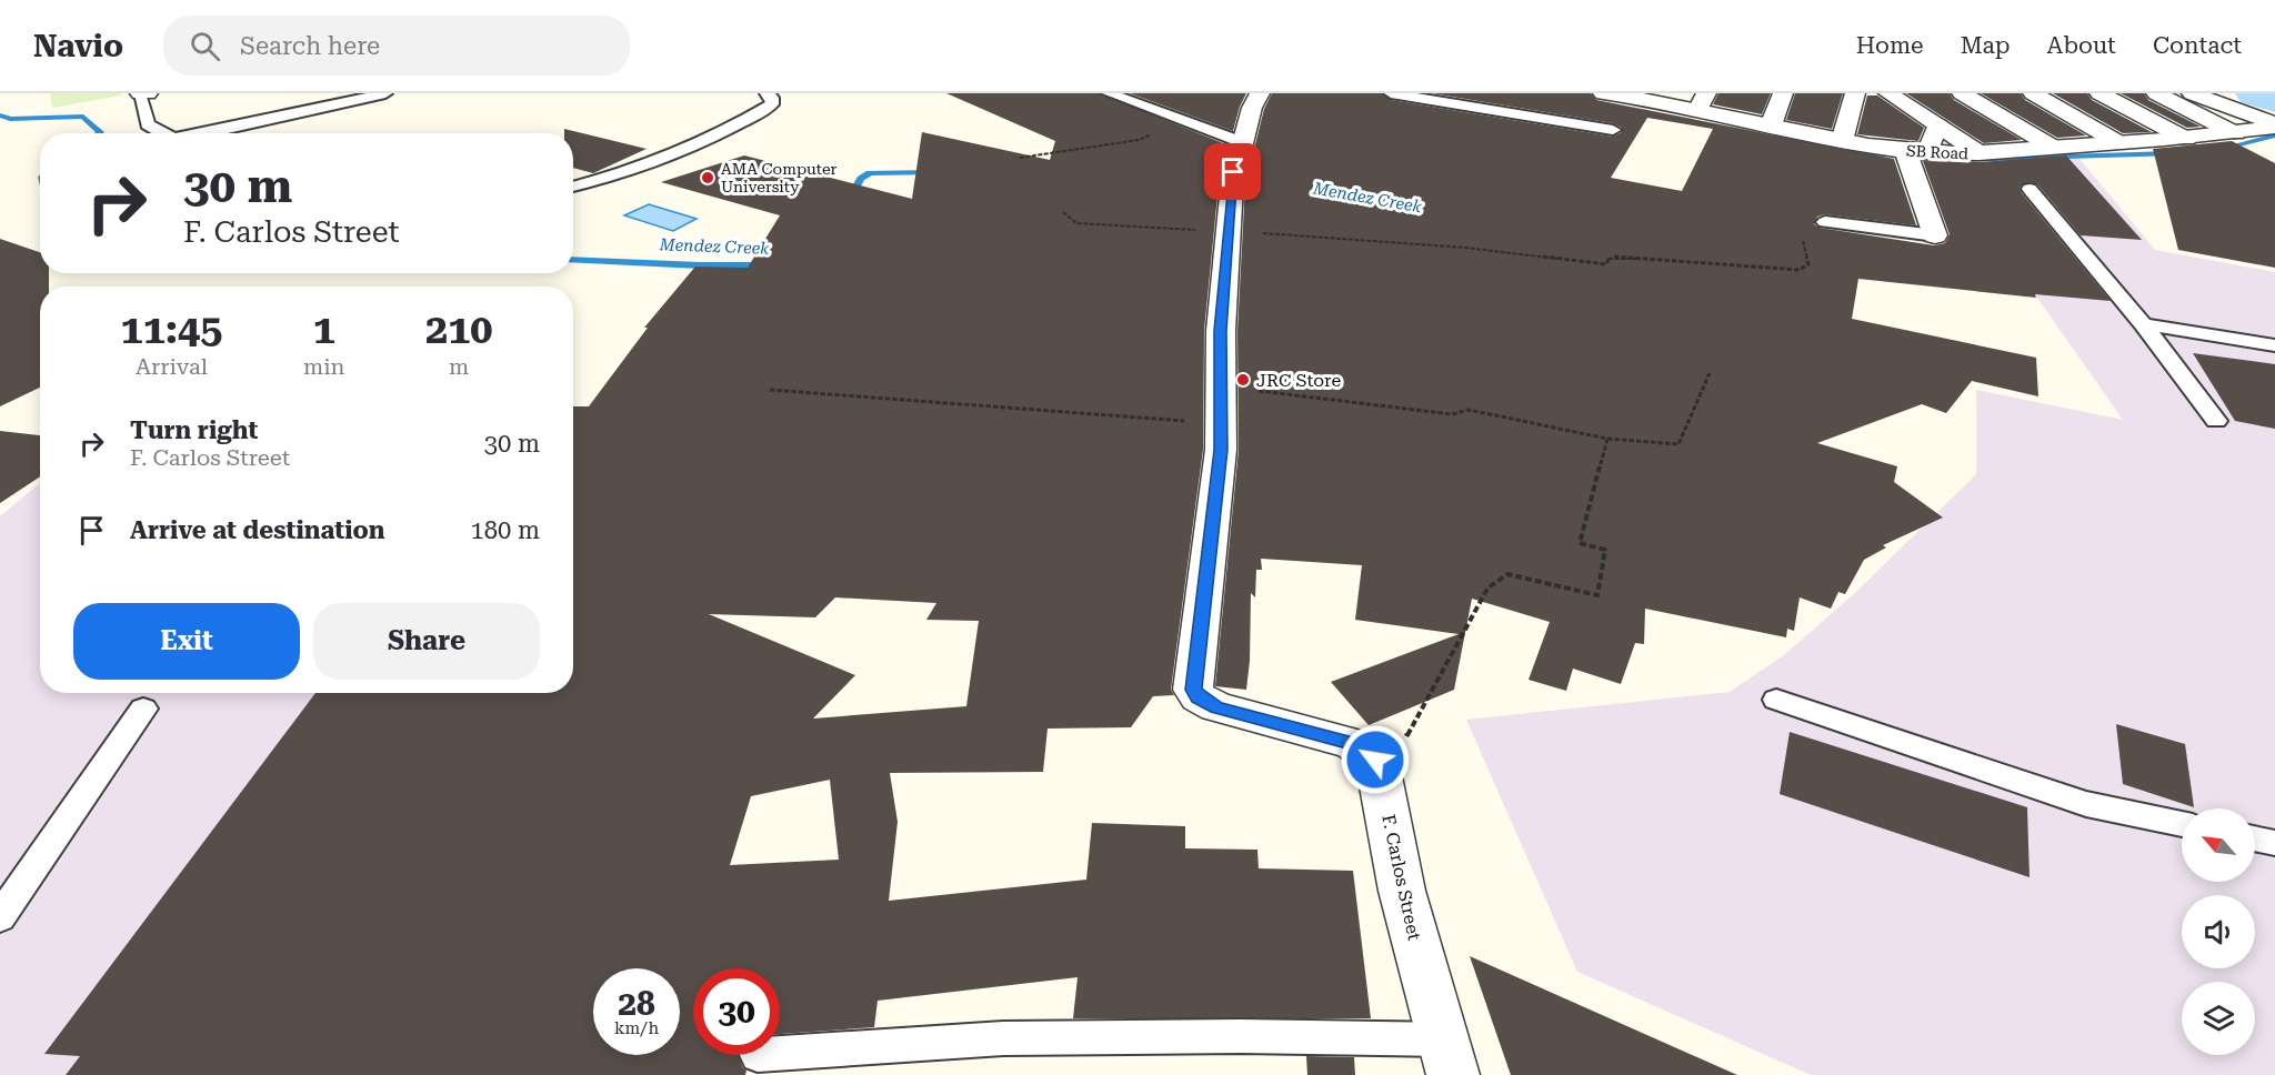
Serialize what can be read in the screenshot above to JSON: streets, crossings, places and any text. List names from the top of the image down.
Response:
{
  "streets": {
    "street": ["SB Road", "F. Carlos Street"]
  },
  "water": ["Mendez Creek"],
  "places": ["AMA Computer University", "JRC Store"],
  "north": "top left",
  "page": {
    "header": "Navio",
    "search": "Search here",
    "nav": [
      "Home",
      "Map",
      "About",
      "Contact"
    ],
    "turn": ["30 m", "F. Carlos Street"],
    "eta": [
      "11:45",
      "Arrival",
      "1",
      "min",
      "210",
      "m"
    ],
    "list": [
      {
        "name": "Turn right",
        "note": "F. Carlos Street",
        "value": "30 m"
      },
      {
        "name": "Arrive at destination",
        "value": "180 m"
      }
    ],
    "buttons": ["Exit", "Share"],
    "speed": "28 km/h",
    "limit": "30"
  }
}
